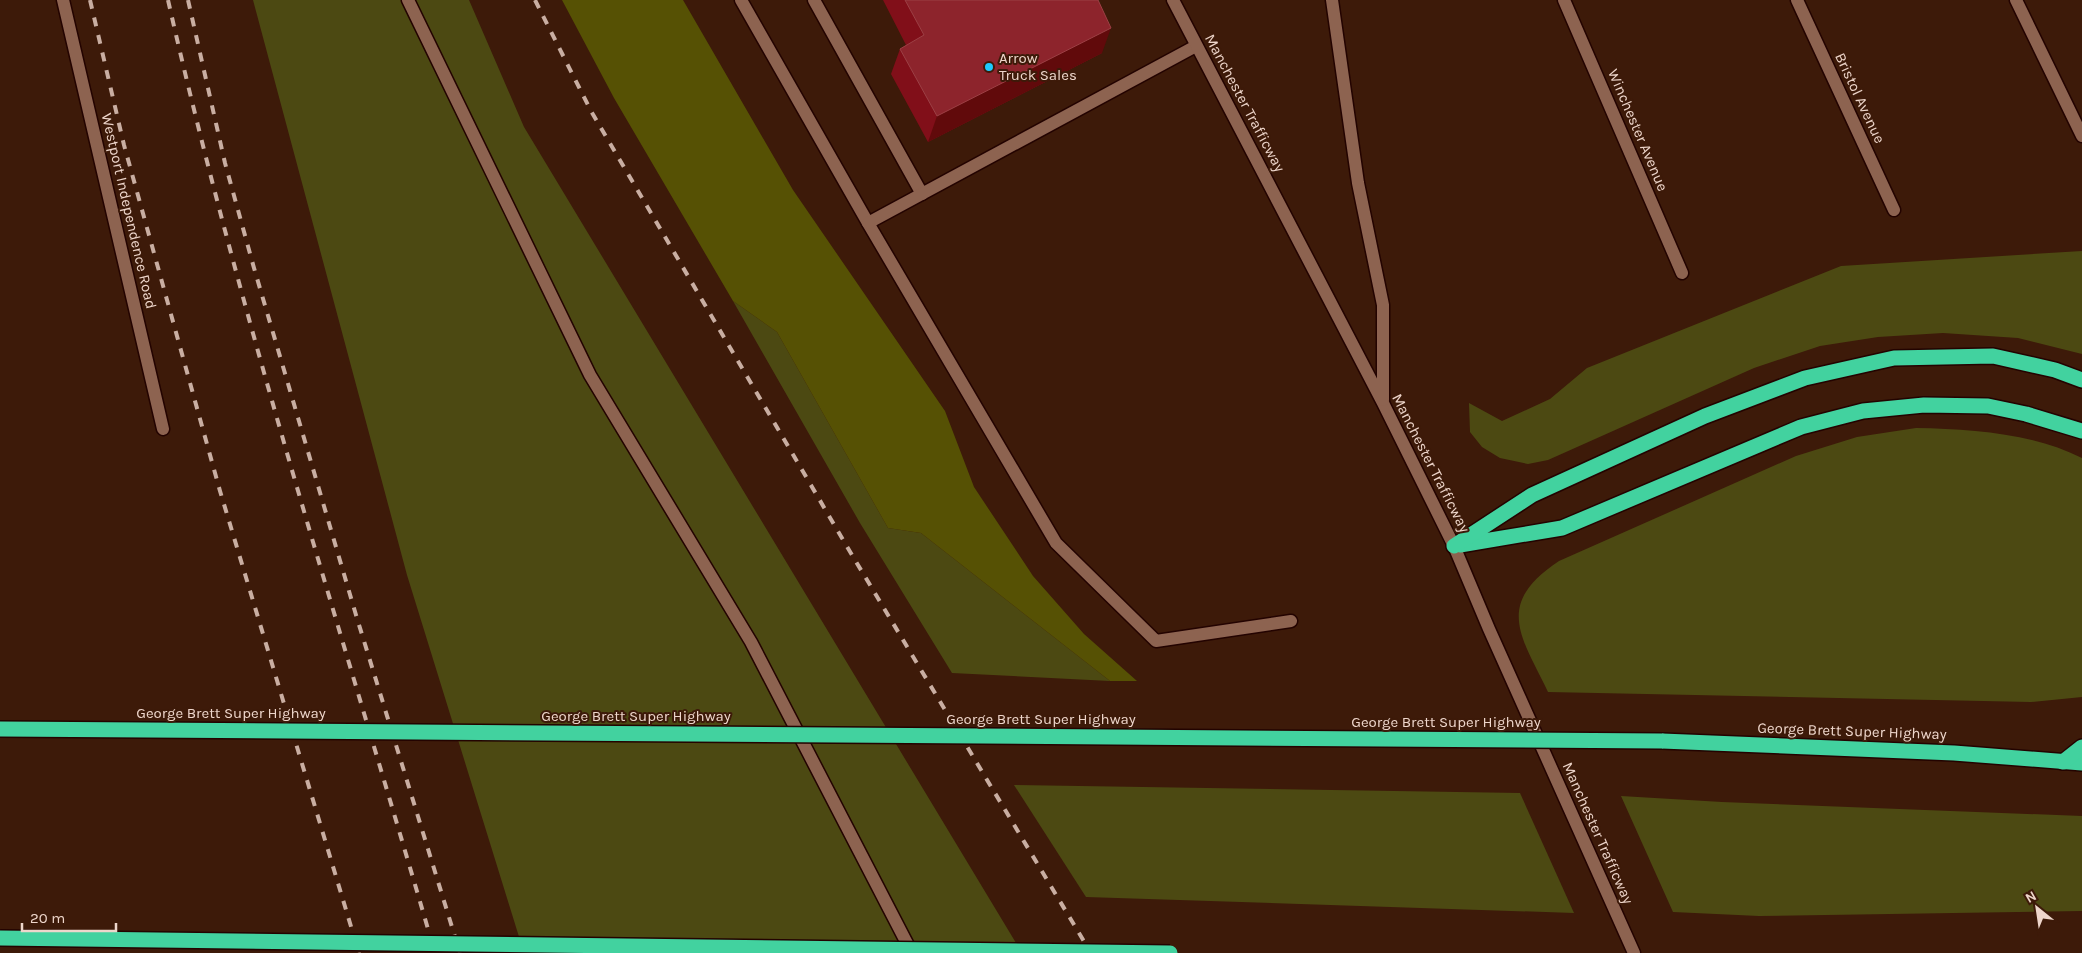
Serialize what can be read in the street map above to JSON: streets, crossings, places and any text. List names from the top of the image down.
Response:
{
  "streets": {
    "highway": ["George Brett Super Highway"],
    "main road": [
      "Bristol Avenue",
      "Manchester Trafficway",
      "Winchester Avenue",
      "Westport Independence Road"
    ]
  },
  "places": ["Arrow Truck Sales"],
  "scale_bar": "20 m",
  "north": "top left"
}
